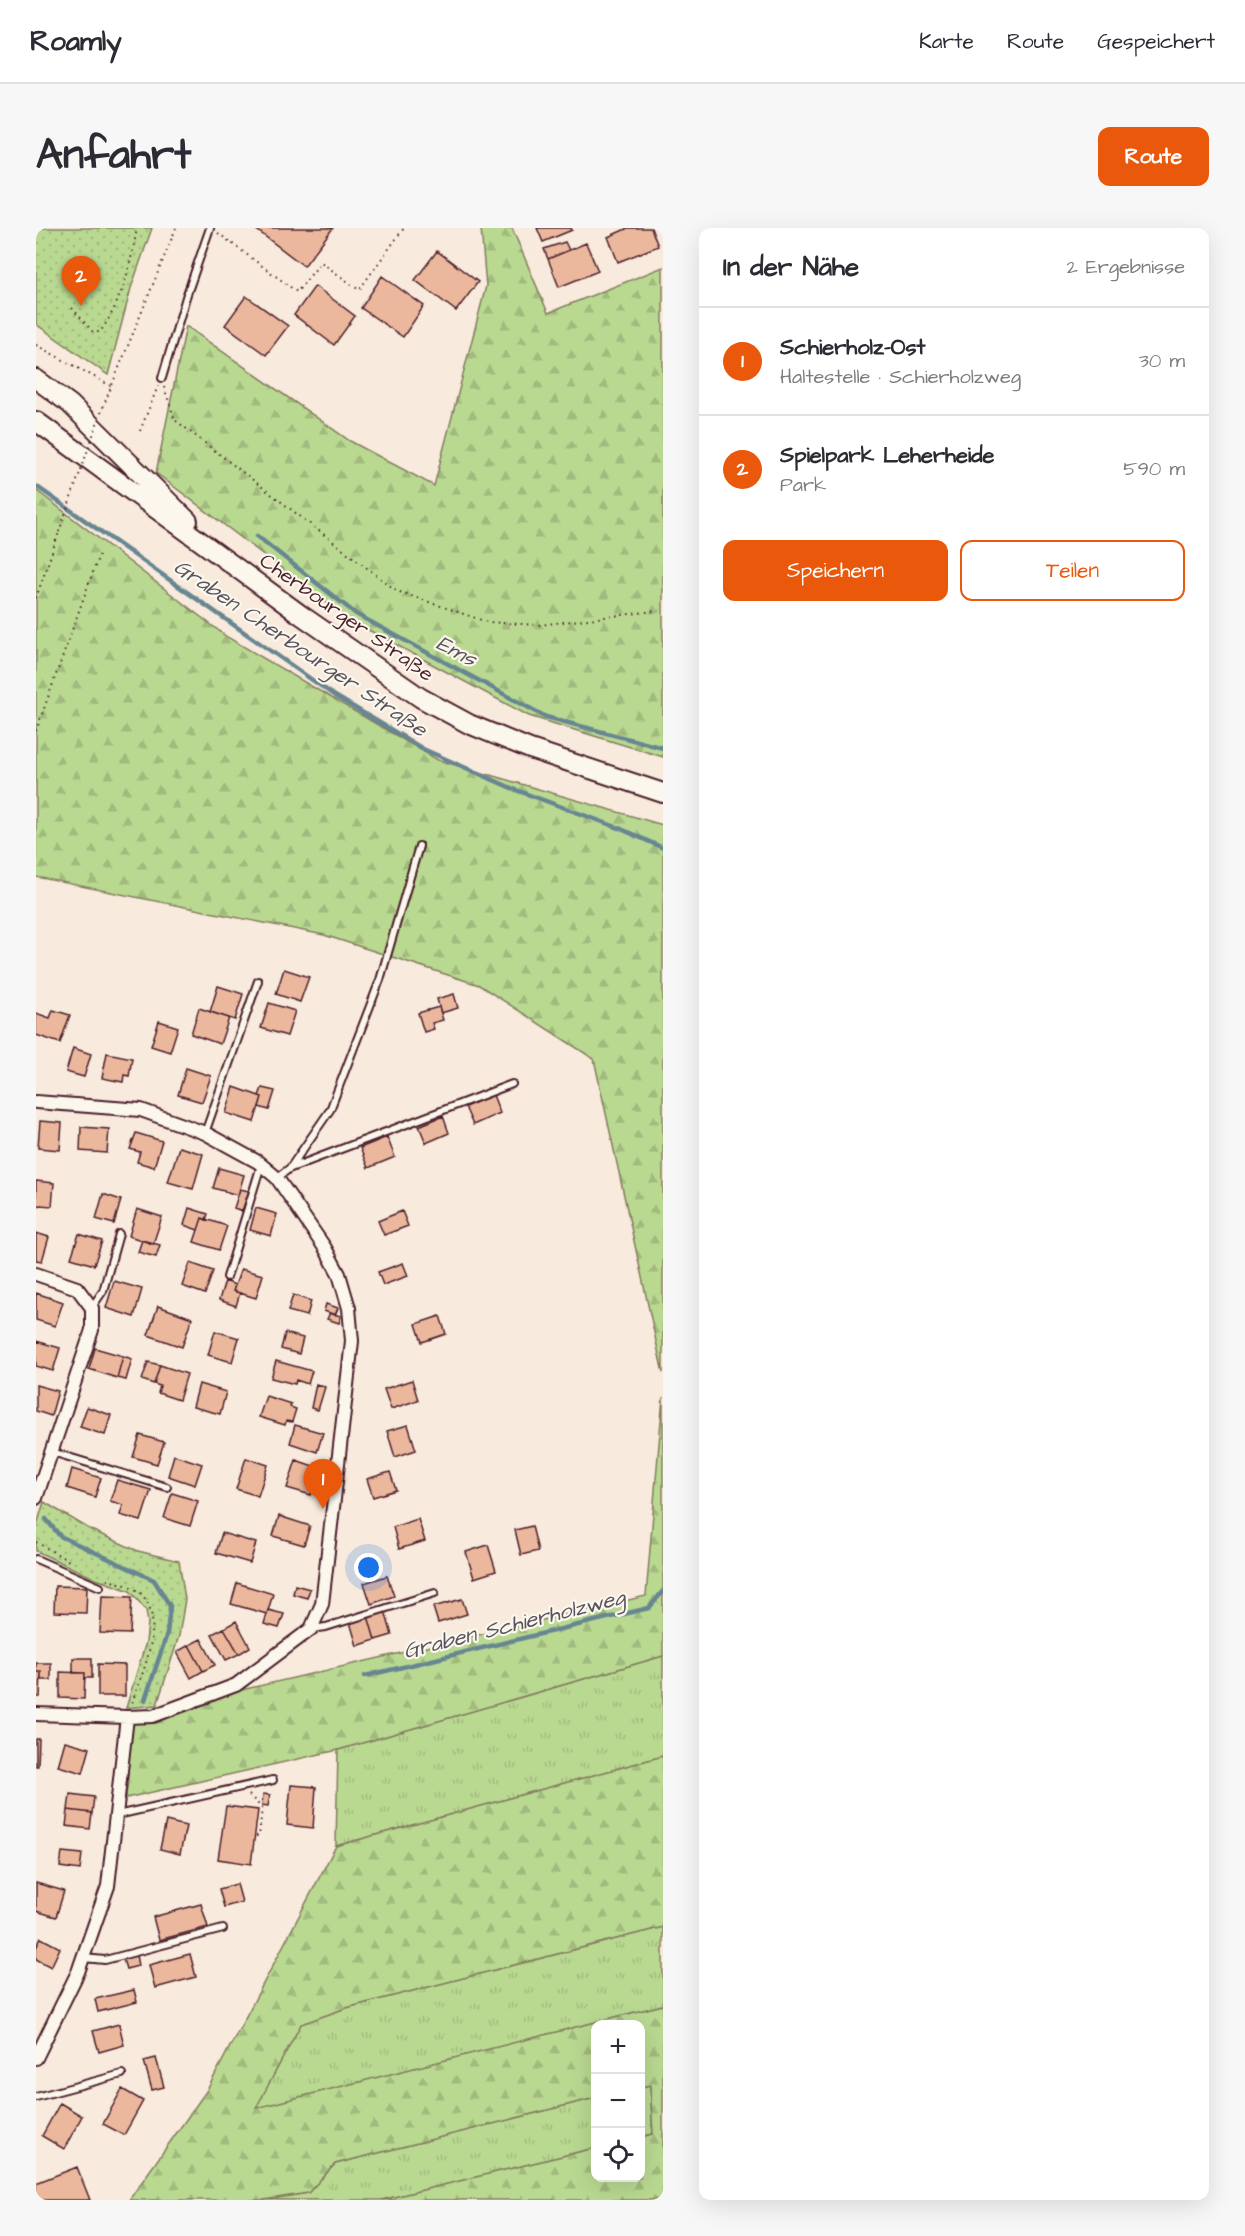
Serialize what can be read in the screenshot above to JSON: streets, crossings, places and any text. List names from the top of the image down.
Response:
{
  "streets": {
    "main road": ["Cherbourger Straße"]
  },
  "water": ["Graben Cherbourger Straße", "Ems", "Graben Schierholzweg"],
  "page": {
    "header": "Roamly",
    "nav": ["Karte", "Route", "Gespeichert"],
    "title": "Anfahrt",
    "buttons": [
      "Route",
      ["Speichern", "Teilen"]
    ],
    "heading": ["In der Nähe", "2 Ergebnisse"],
    "pins": ["2", "1"],
    "list": [
      {
        "mark": "1",
        "name": "Schierholz-Ost",
        "note": "Haltestelle · Schierholzweg",
        "value": "30 m"
      },
      {
        "mark": "2",
        "name": "Spielpark Leherheide",
        "note": "Park",
        "value": "590 m"
      }
    ],
    "map_buttons": ["+", "−"]
  }
}
